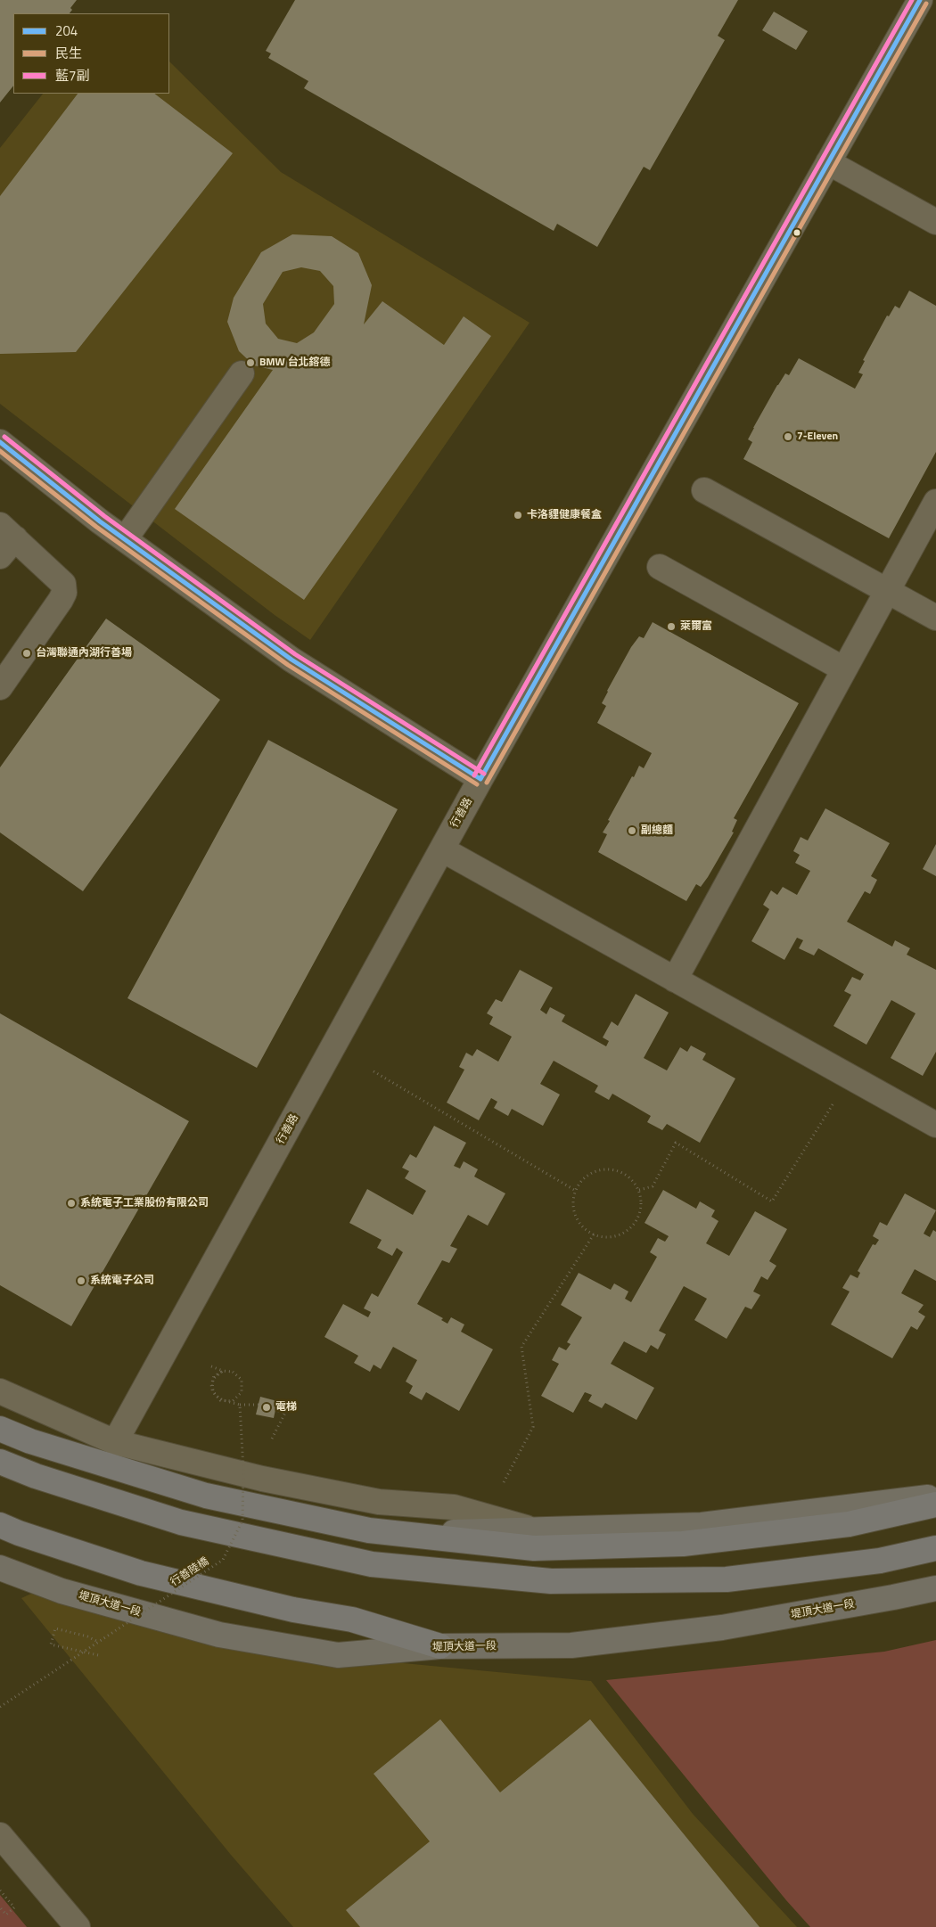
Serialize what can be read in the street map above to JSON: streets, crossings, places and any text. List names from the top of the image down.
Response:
{
  "streets": {
    "main road": ["堤頂大道一段"],
    "street": ["行善路"],
    "path": ["行善陸橋"]
  },
  "places": [
    "BMW 台北鎔德",
    "7-Eleven",
    "卡洛貍健康餐盒",
    "萊爾富",
    "台灣聯通內湖行善場",
    "副總麵",
    "系統電子工業股份有限公司",
    "系統電子公司",
    "電梯"
  ],
  "lines": ["transit line 204", "transit line 藍7副", "transit line 民生"],
  "legend": ["204", "民生", "藍7副"]
}
